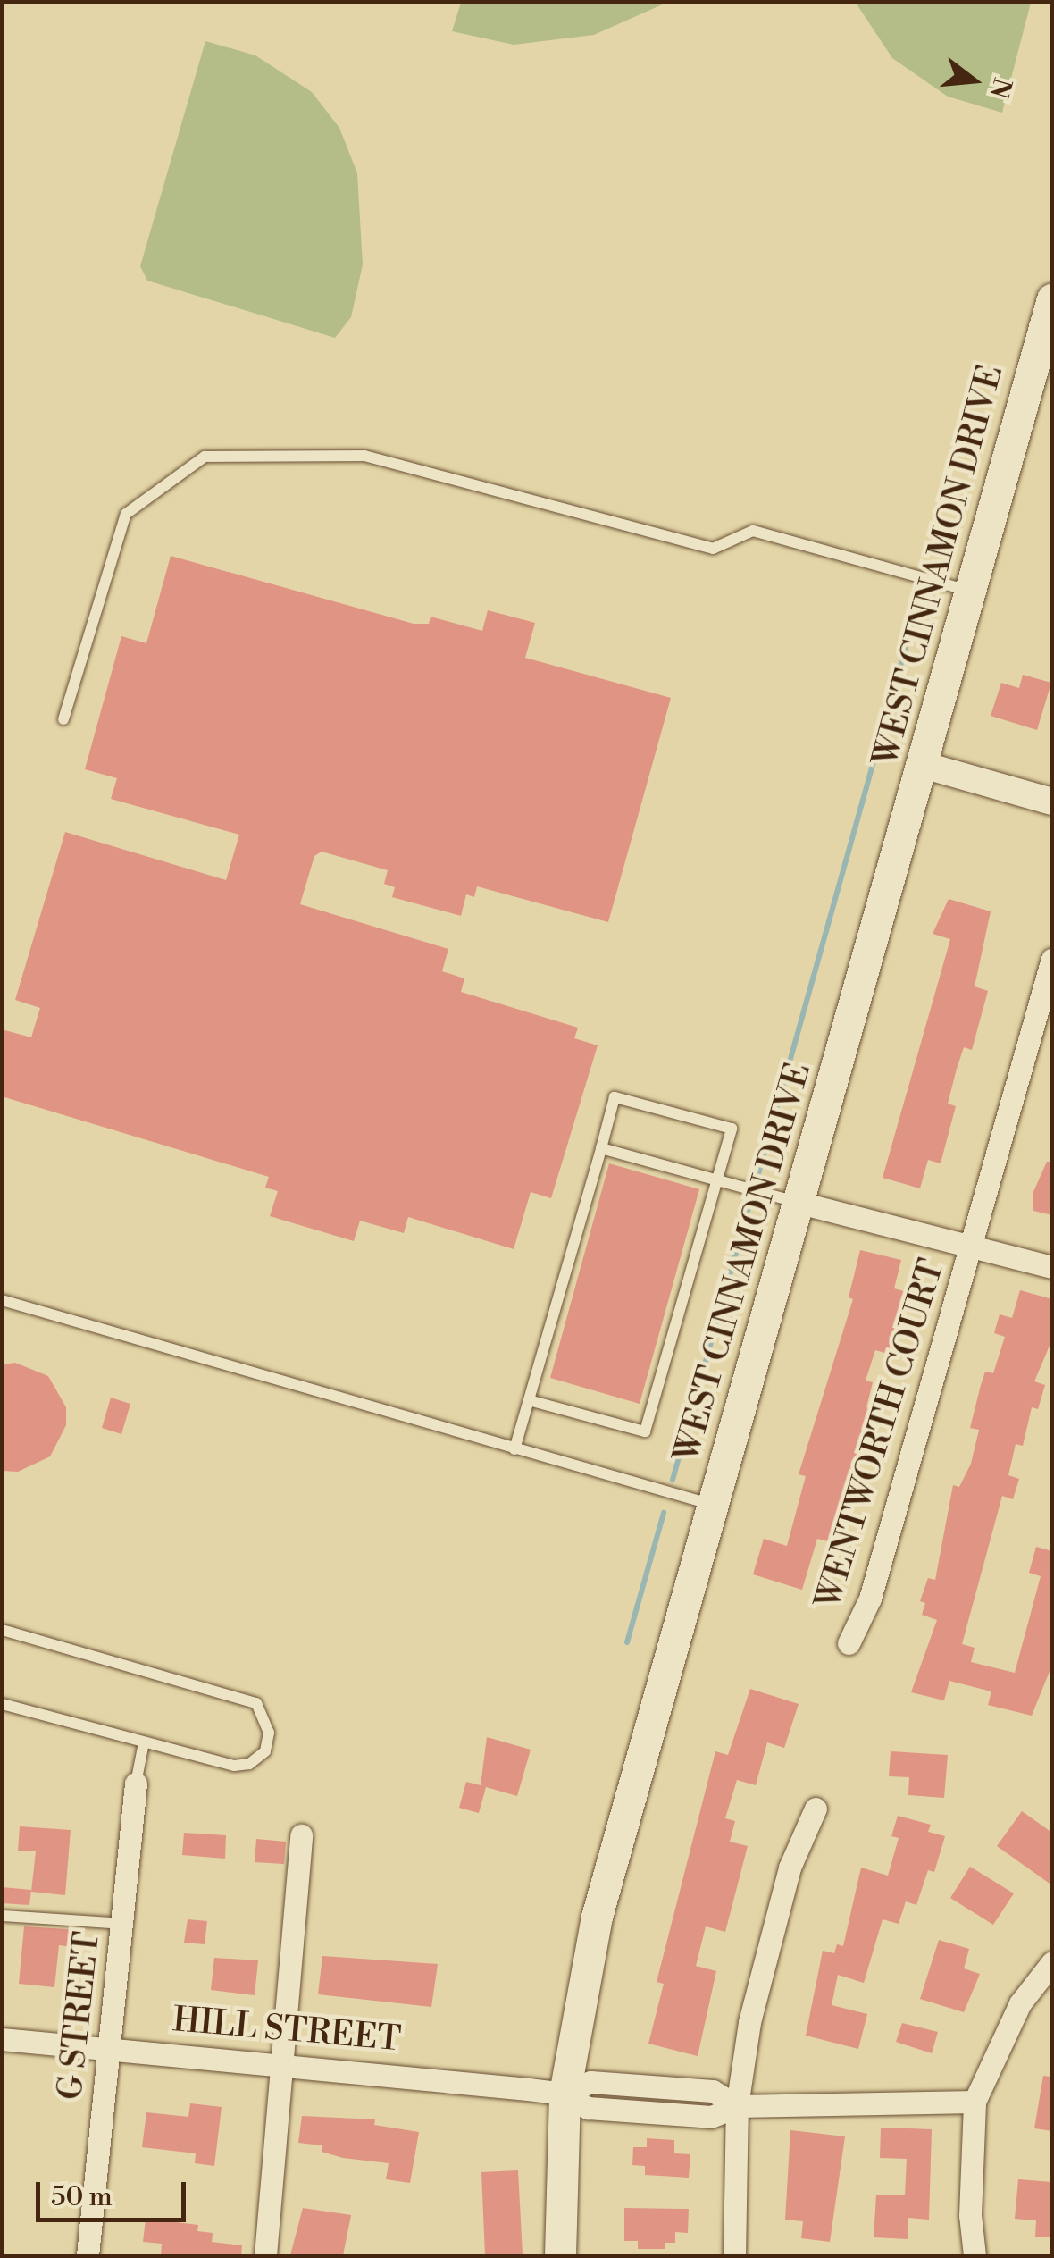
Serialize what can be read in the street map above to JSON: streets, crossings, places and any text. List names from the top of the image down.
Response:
{
  "streets": {
    "main road": ["WEST CINNAMON DRIVE"],
    "street": ["WENTWORTH COURT", "G STREET", "HILL STREET"]
  },
  "crossings": [
    ["WEST CINNAMON DRIVE", "HILL STREET"],
    ["G STREET", "HILL STREET"]
  ],
  "scale_bar": "50 m",
  "north": "right"
}
